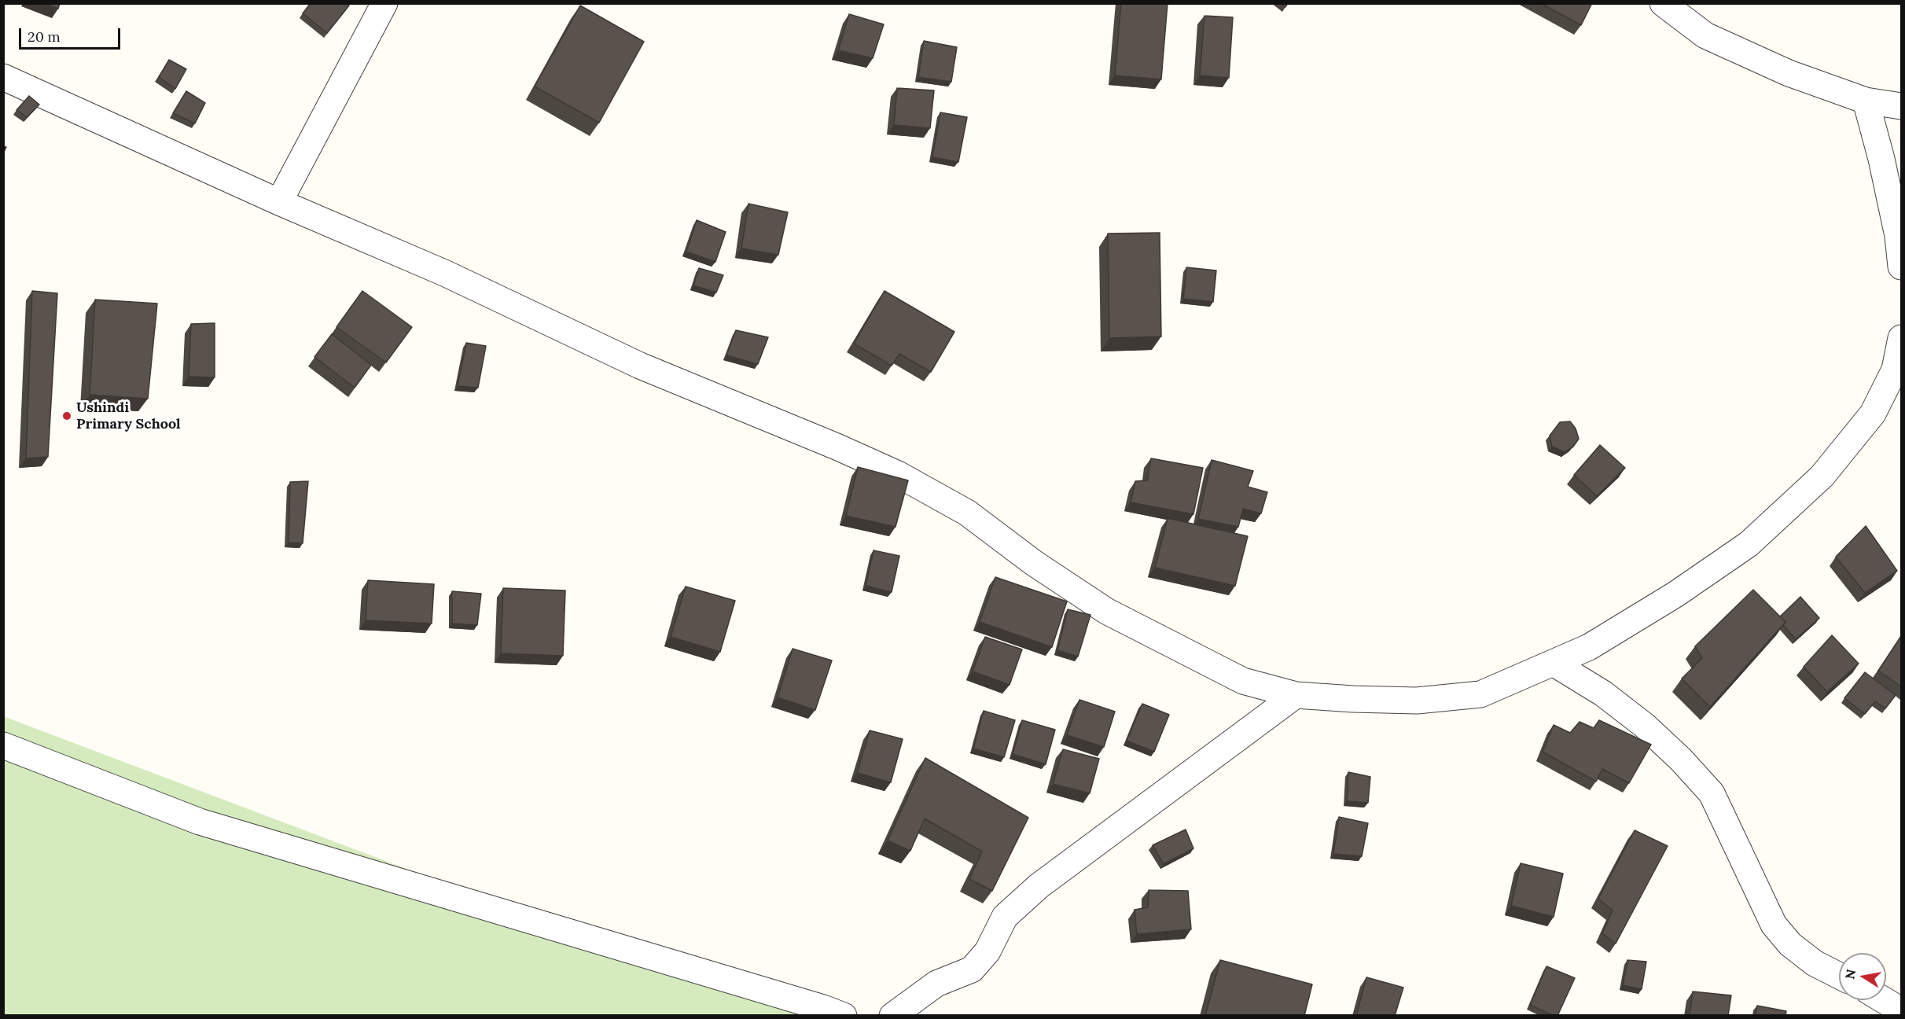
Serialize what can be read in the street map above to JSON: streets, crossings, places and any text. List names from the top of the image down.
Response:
{
  "places": ["Ushindi Primary School"],
  "scale_bar": "20 m",
  "north": "left"
}
